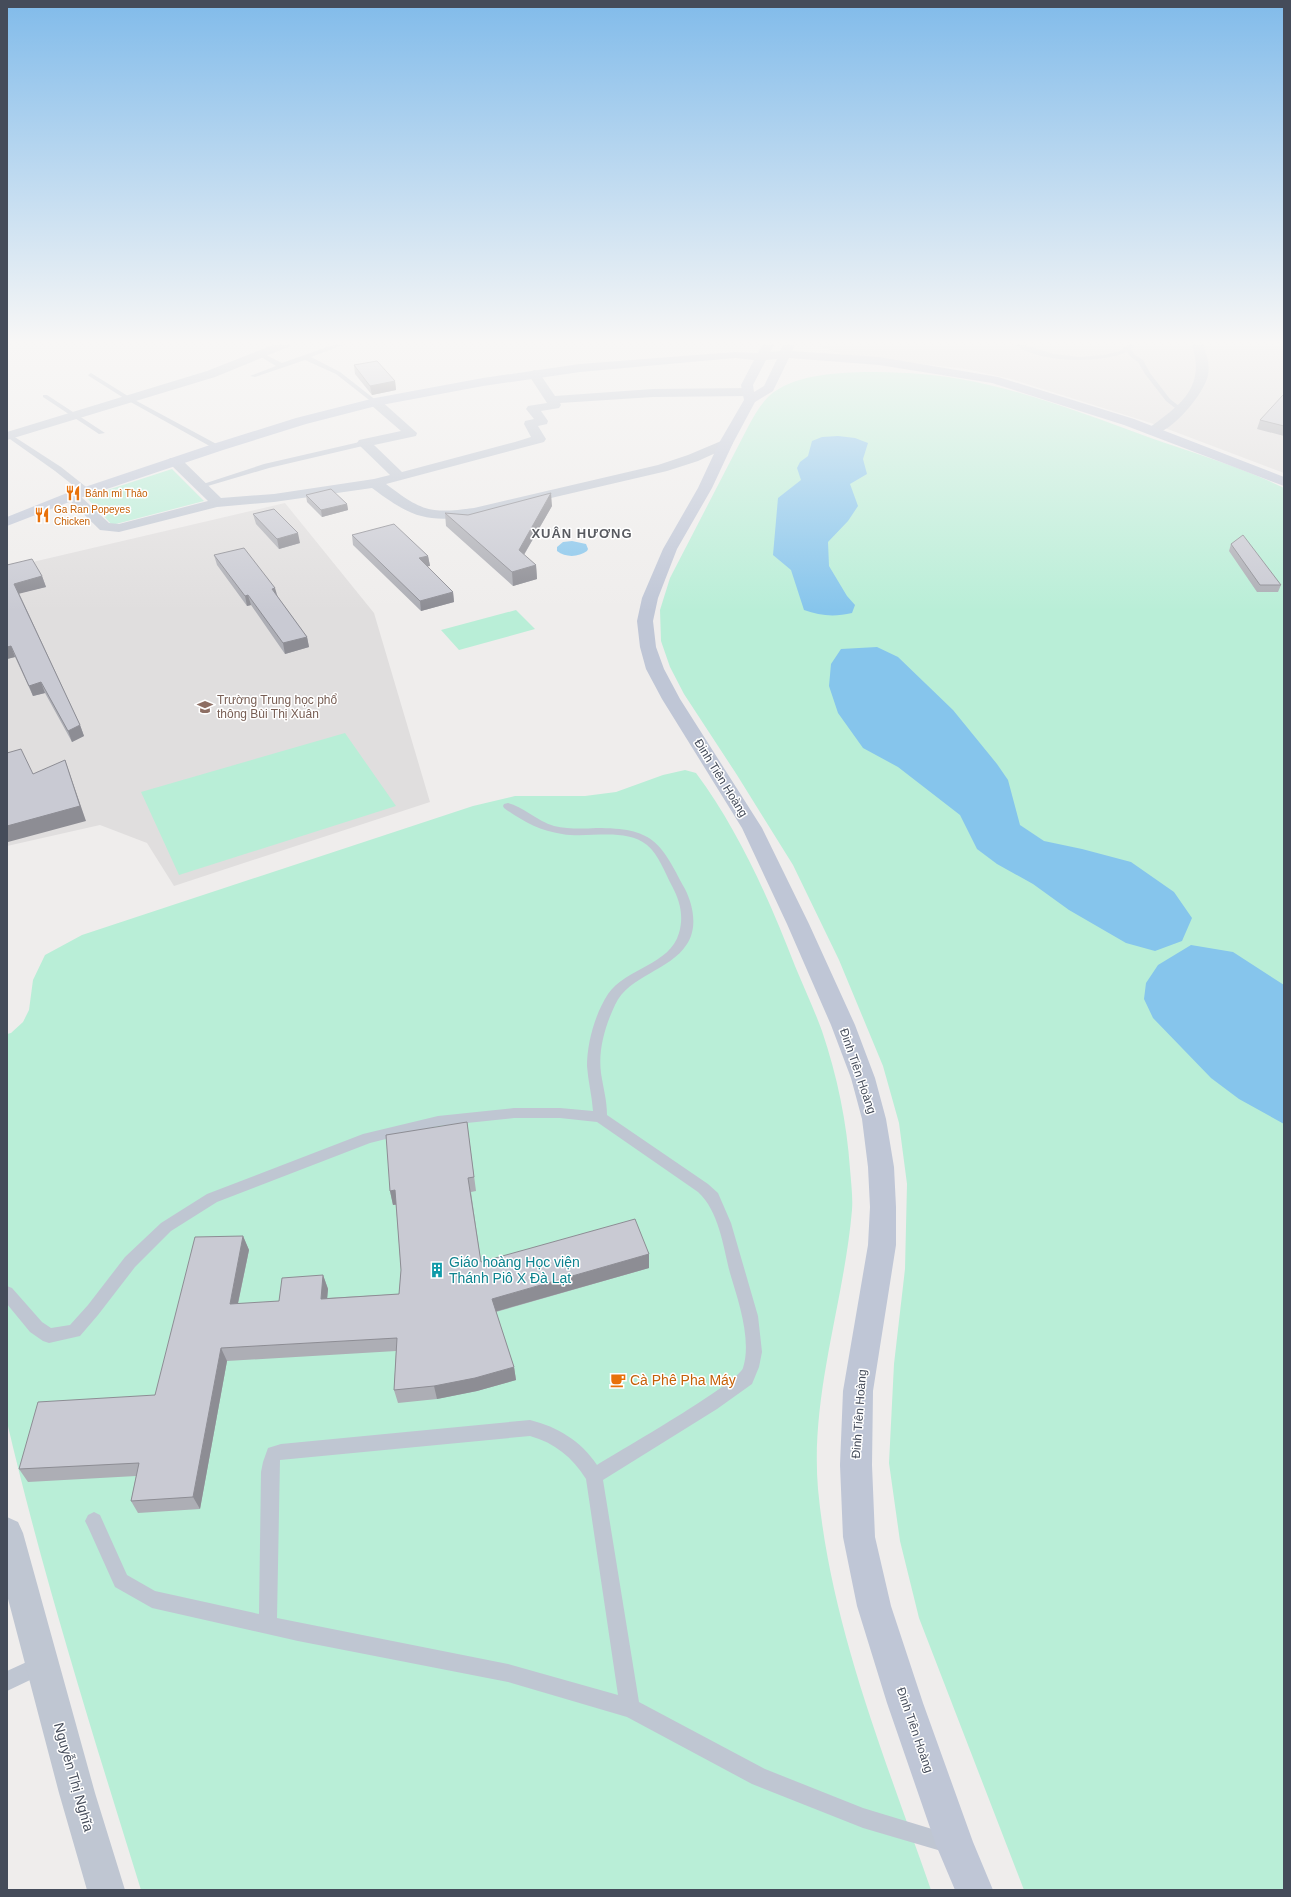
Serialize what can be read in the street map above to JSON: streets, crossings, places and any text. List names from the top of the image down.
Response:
{
  "streets": {
    "main road": ["Đinh Tiên Hoàng"],
    "street": ["Nguyễn Thị Nghĩa"]
  },
  "districts": ["XUÂN HƯƠNG"],
  "places": {
    "restaurant": ["Bánh mì Thảo", "Ga Ran Popeyes Chicken"],
    "school or university": ["Trường Trung học phổ thông Bùi Thị Xuân"],
    "building": ["Giáo hoàng Học viện Thánh Piô X Đà Lạt"],
    "cafe": ["Cà Phê Pha Máy"]
  }
}
